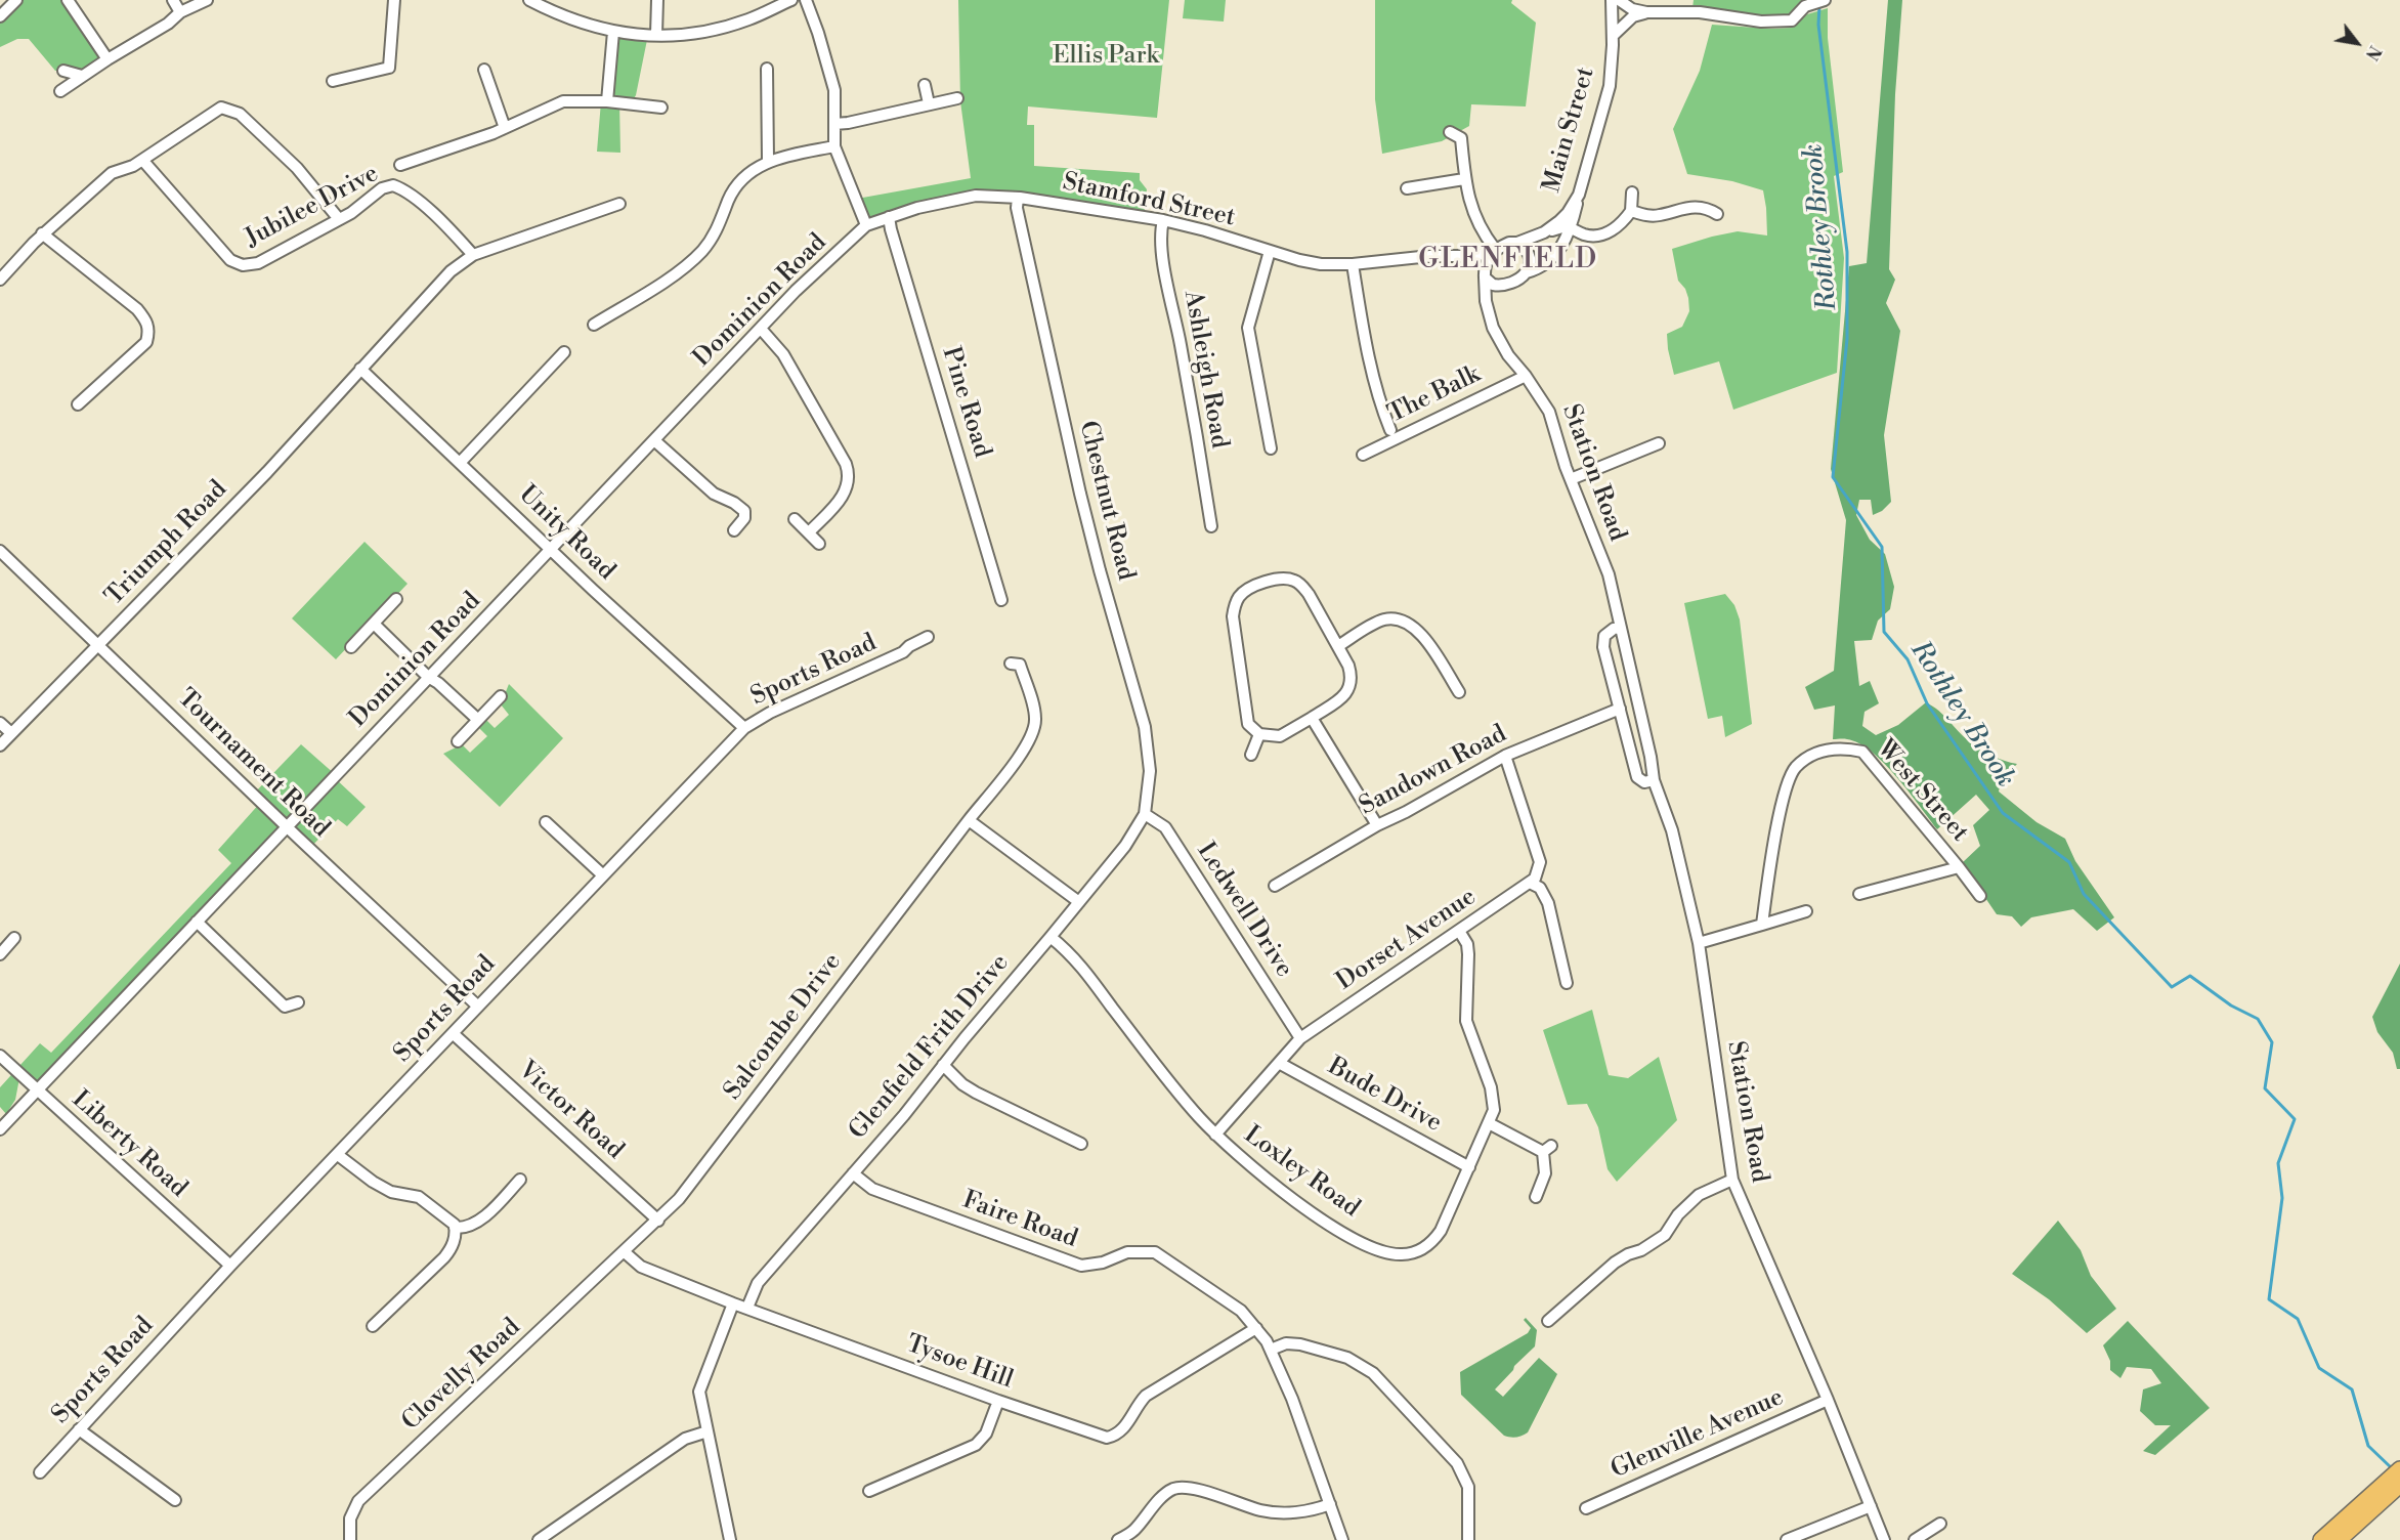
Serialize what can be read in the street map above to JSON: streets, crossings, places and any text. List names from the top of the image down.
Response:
{
  "streets": {
    "street": [
      "Main Street",
      "Stamford Street",
      "Jubilee Drive",
      "Dominion Road",
      "Ashleigh Road",
      "The Balk",
      "Pine Road",
      "Station Road",
      "Chestnut Road",
      "Unity Road",
      "Triumph Road",
      "Sports Road",
      "Tournament Road",
      "Sandown Road",
      "West Street",
      "Ledwell Drive",
      "Dorset Avenue",
      "Salcombe Drive",
      "Glenfield Frith Drive",
      "Bude Drive",
      "Victor Road",
      "Liberty Road",
      "Loxley Road",
      "Faire Road",
      "Tysoe Hill",
      "Clovelly Road",
      "Glenville Avenue"
    ]
  },
  "crossings": [
    ["Main Street", "Stamford Street"],
    ["Main Street", "Station Road"],
    ["Stamford Street", "Dominion Road"],
    ["Stamford Street", "Ashleigh Road"],
    ["Stamford Street", "Pine Road"],
    ["Stamford Street", "Station Road"],
    ["Stamford Street", "Chestnut Road"],
    ["Jubilee Drive", "Triumph Road"],
    ["Dominion Road", "Unity Road"],
    ["Dominion Road", "Tournament Road"],
    ["Dominion Road", "Liberty Road"],
    ["The Balk", "Station Road"],
    ["Station Road", "Glenville Avenue"],
    ["Chestnut Road", "Ledwell Drive"],
    ["Chestnut Road", "Glenfield Frith Drive"],
    ["Unity Road", "Triumph Road"],
    ["Unity Road", "Sports Road"],
    ["Triumph Road", "Tournament Road"],
    ["Sports Road", "Tournament Road"],
    ["Sports Road", "Victor Road"],
    ["Sports Road", "Liberty Road"],
    ["Ledwell Drive", "Dorset Avenue"],
    ["Ledwell Drive", "Glenfield Frith Drive"],
    ["Dorset Avenue", "Bude Drive"],
    ["Dorset Avenue", "Loxley Road"],
    ["Salcombe Drive", "Victor Road"],
    ["Salcombe Drive", "Tysoe Hill"],
    ["Salcombe Drive", "Clovelly Road"],
    ["Glenfield Frith Drive", "Loxley Road"],
    ["Glenfield Frith Drive", "Faire Road"],
    ["Glenfield Frith Drive", "Tysoe Hill"],
    ["Bude Drive", "Loxley Road"],
    ["Faire Road", "Tysoe Hill"],
    ["Tysoe Hill", "Clovelly Road"]
  ],
  "districts": ["GLENFIELD"],
  "water": ["Rothley Brook"],
  "parks": ["Ellis Park"],
  "north": "bottom right"
}
